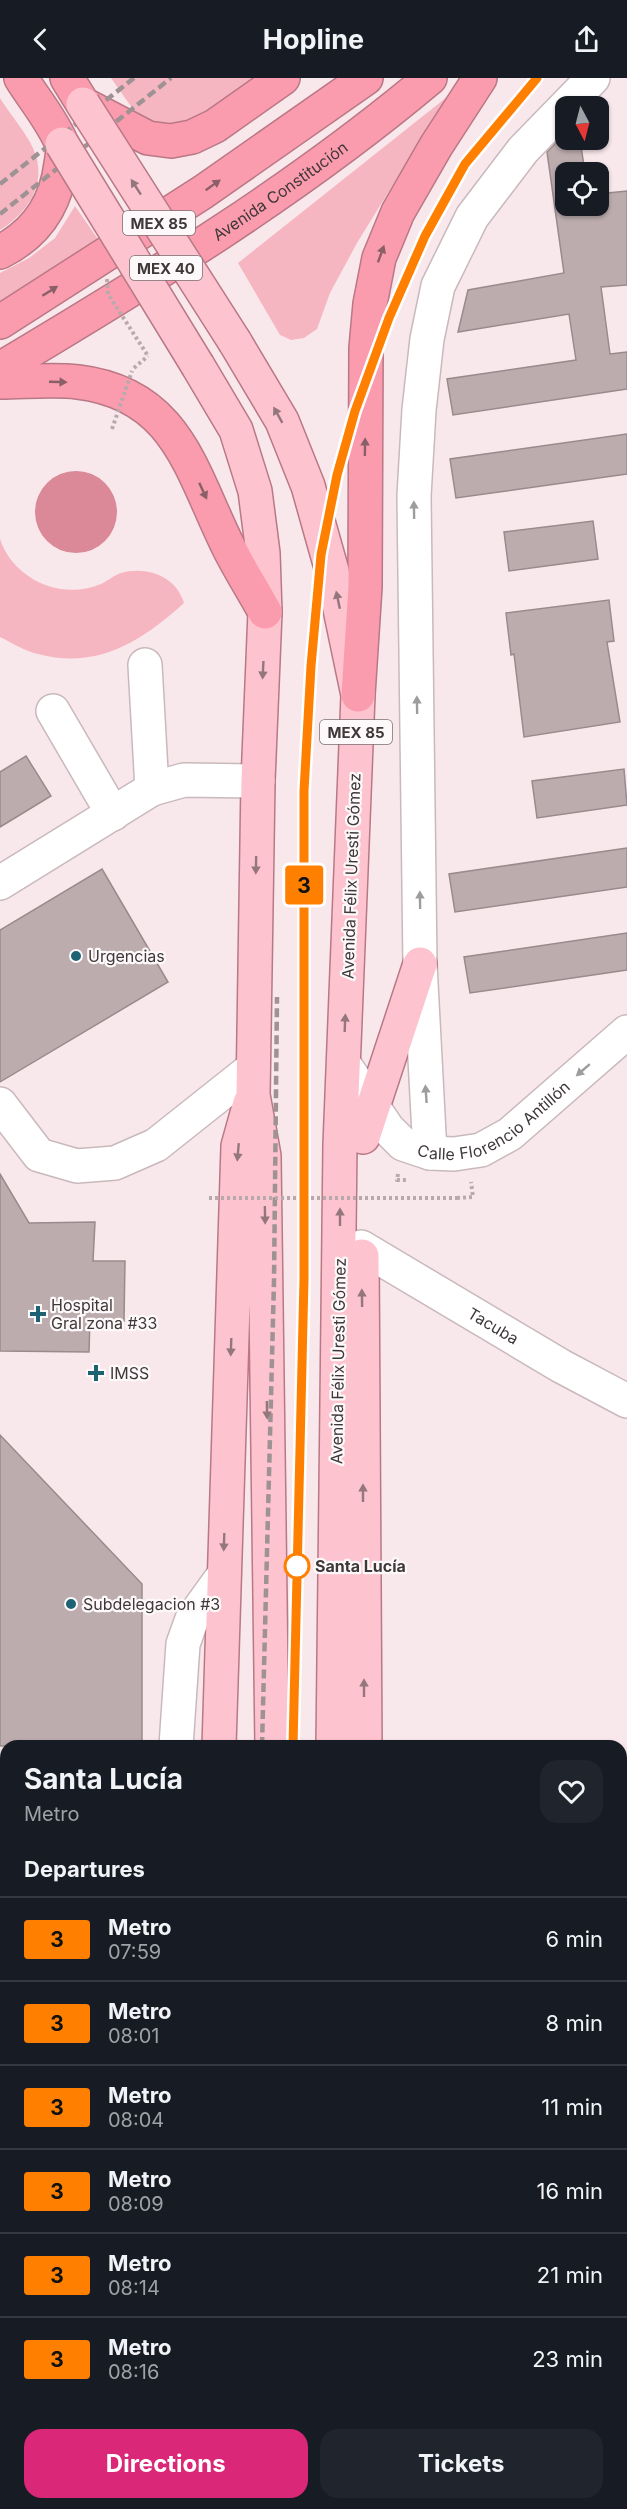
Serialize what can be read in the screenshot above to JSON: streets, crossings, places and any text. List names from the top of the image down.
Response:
{
  "streets": {
    "highway": ["Avenida Constitución", "MEX 85", "MEX 40"],
    "main road": ["Avenida Félix Uresti Gómez"],
    "street": ["Calle Florencio Antillón", "Tacuba"]
  },
  "crossings": [
    ["Avenida Félix Uresti Gómez", "Calle Florencio Antillón"]
  ],
  "one_way": ["Calle Florencio Antillón"],
  "places": {
    "other": ["Urgencias", "Santa Lucía", "Subdelegacion #3"],
    "health": ["Hospital Gral zona #33", "IMSS"]
  },
  "lines": ["metro line 3"],
  "north": "bottom",
  "page": {
    "header": "Hopline",
    "on_map": "3",
    "heading": [
      ["Santa Lucía", "Metro"],
      "Departures"
    ],
    "list": [
      {
        "mark": "3",
        "name": "Metro",
        "note": "07:59",
        "value": "6 min"
      },
      {
        "mark": "3",
        "name": "Metro",
        "note": "08:01",
        "value": "8 min"
      },
      {
        "mark": "3",
        "name": "Metro",
        "note": "08:04",
        "value": "11 min"
      },
      {
        "mark": "3",
        "name": "Metro",
        "note": "08:09",
        "value": "16 min"
      },
      {
        "mark": "3",
        "name": "Metro",
        "note": "08:14",
        "value": "21 min"
      },
      {
        "mark": "3",
        "name": "Metro",
        "note": "08:16",
        "value": "23 min"
      }
    ],
    "buttons": ["Directions", "Tickets"]
  }
}
